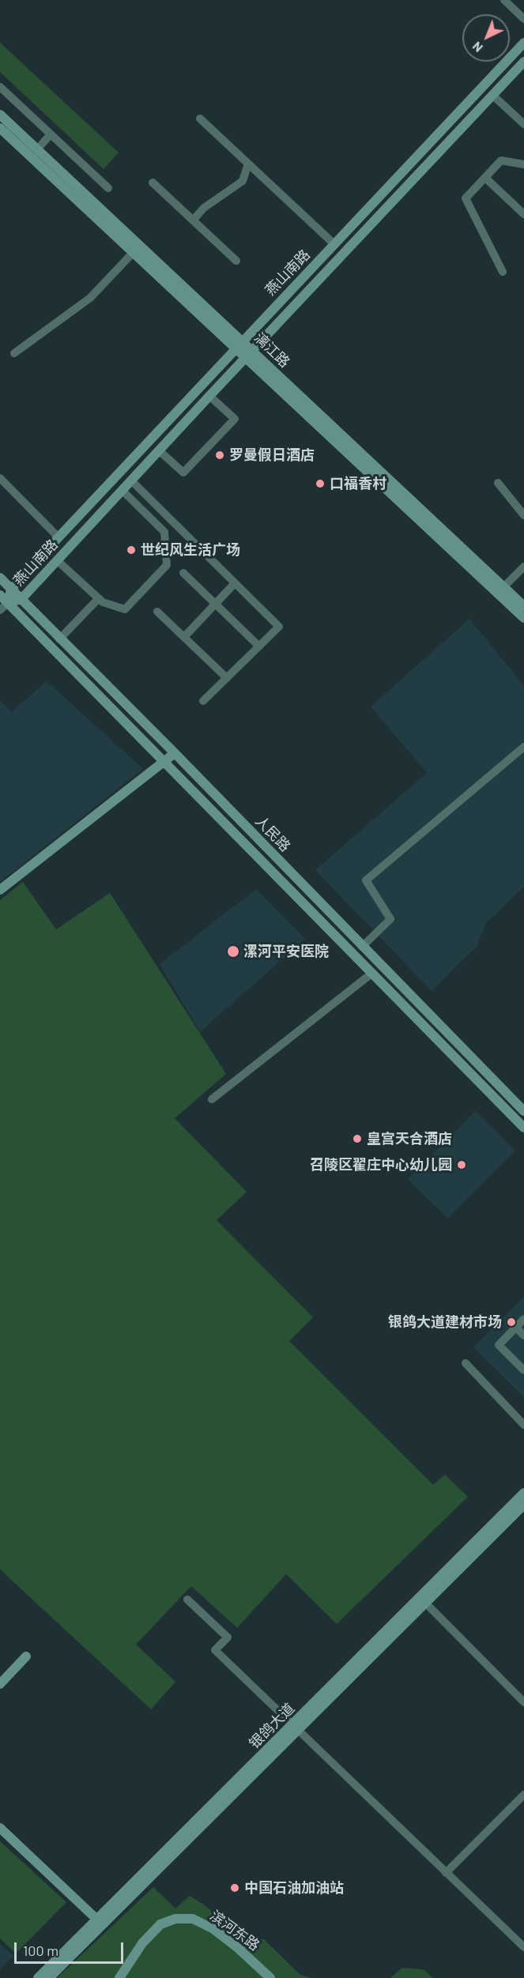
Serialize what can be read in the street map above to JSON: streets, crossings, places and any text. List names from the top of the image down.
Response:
{
  "streets": {
    "main road": [
      "燕山南路",
      "漓江路",
      "人民路",
      "银鸽大道",
      "滨河东路"
    ]
  },
  "crossings": [
    ["燕山南路", "漓江路"],
    ["燕山南路", "人民路"]
  ],
  "places": [
    "罗曼假日酒店",
    "口福香村",
    "世纪风生活广场",
    "漯河平安医院",
    "皇宫天合酒店",
    "召陵区翟庄中心幼儿园",
    "银鸽大道建材市场",
    "中国石油加油站"
  ],
  "scale_bar": "100 m",
  "north": "bottom left"
}
